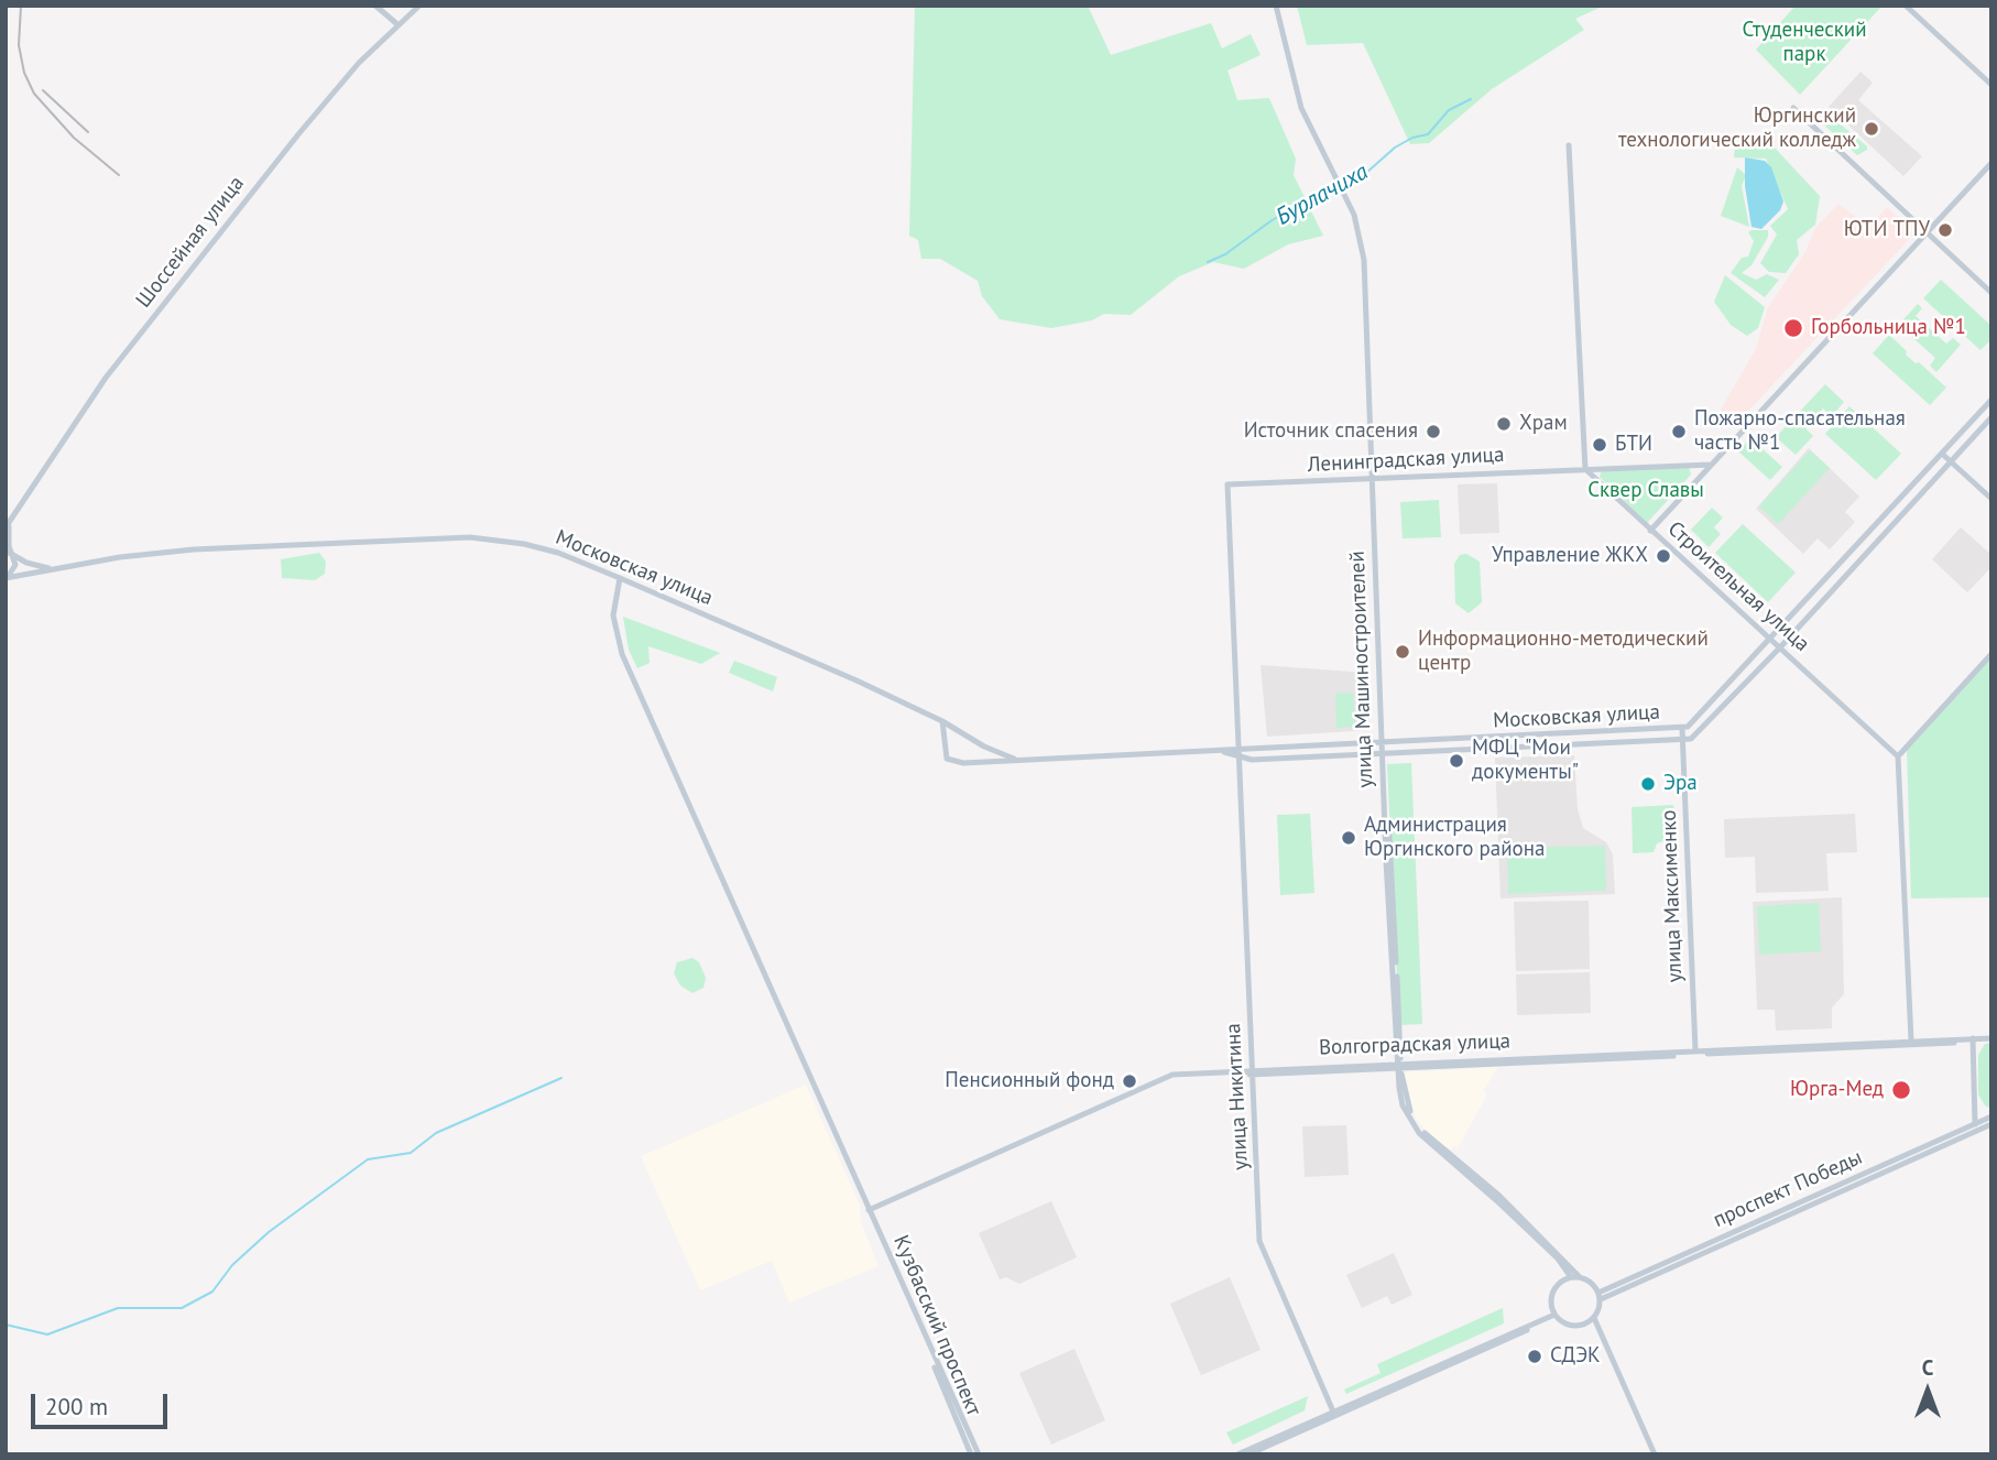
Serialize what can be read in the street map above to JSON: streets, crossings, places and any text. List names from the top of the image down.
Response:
{
  "streets": {
    "main road": [
      "Шоссейная улица",
      "Ленинградская улица",
      "Московская улица",
      "Строительная улица",
      "улица Машиностроителей",
      "улица Максименко",
      "Волгоградская улица",
      "улица Никитина",
      "проспект Победы",
      "Кузбасский проспект"
    ]
  },
  "crossings": [
    ["Ленинградская улица", "Московская улица"],
    ["Ленинградская улица", "Строительная улица"],
    ["Ленинградская улица", "улица Машиностроителей"],
    ["Ленинградская улица", "улица Никитина"],
    ["Московская улица", "Строительная улица"],
    ["Московская улица", "улица Машиностроителей"],
    ["Московская улица", "улица Максименко"],
    ["Московская улица", "улица Никитина"],
    ["улица Машиностроителей", "Волгоградская улица"],
    ["улица Машиностроителей", "проспект Победы"],
    ["улица Максименко", "Волгоградская улица"],
    ["Волгоградская улица", "улица Никитина"],
    ["Волгоградская улица", "Кузбасский проспект"]
  ],
  "water": ["Бурлачиха"],
  "parks": ["Студенческий парк", "Сквер Славы"],
  "places": [
    "Юргинский технологический колледж",
    "ЮТИ ТПУ",
    "Горбольница №1",
    "Храм",
    "Источник спасения",
    "Пожарно-спасательная часть №1",
    "БТИ",
    "Управление ЖКХ",
    "Информационно-методический центр",
    "МФЦ \"Мои документы\"",
    "Эра",
    "Администрация Юргинского района",
    "Пенсионный фонд",
    "Юрга-Мед",
    "СДЭК"
  ],
  "scale_bar": "200 m",
  "north": "top"
}
